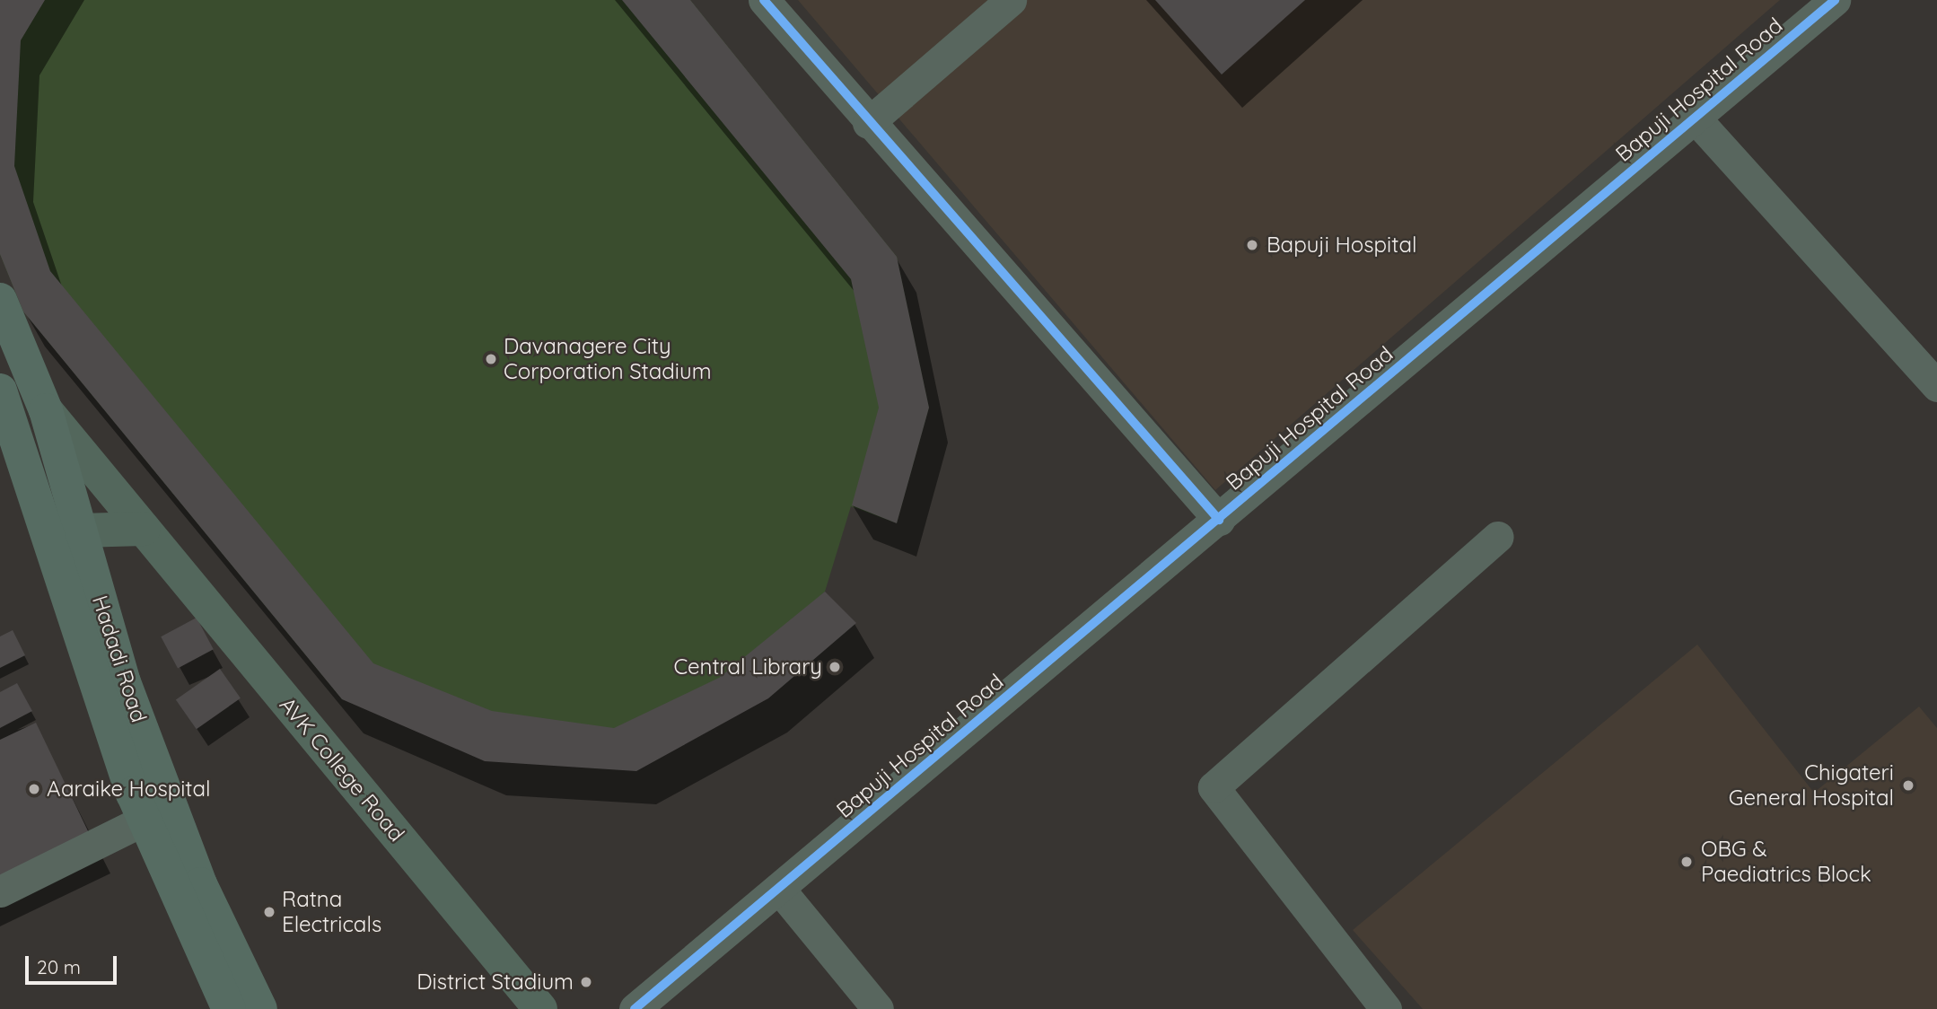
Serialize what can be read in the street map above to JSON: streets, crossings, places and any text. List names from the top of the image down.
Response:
{
  "streets": {
    "main road": ["Hadadi Road", "AVK College Road"],
    "street": ["Bapuji Hospital Road"]
  },
  "crossings": [
    ["Hadadi Road", "AVK College Road"]
  ],
  "places": [
    "Bapuji Hospital",
    "Davanagere City Corporation Stadium",
    "Central Library",
    "Chigateri General Hospital",
    "Aaraike Hospital",
    "OBG & Paediatrics Block",
    "Ratna Electricals",
    "District Stadium"
  ],
  "scale_bar": "20 m"
}
